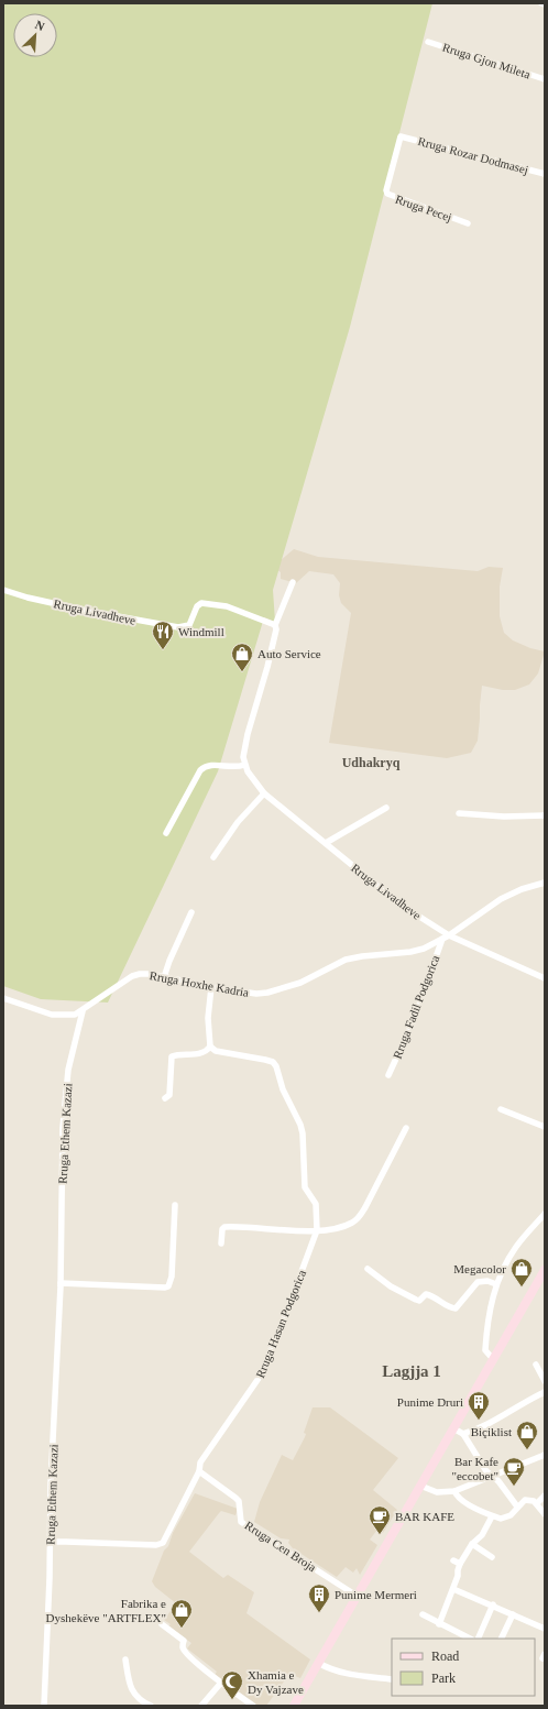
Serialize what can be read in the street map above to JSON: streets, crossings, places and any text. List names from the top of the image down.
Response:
{
  "streets": {
    "street": [
      "Rruga Gjon Mileta",
      "Rruga Rozar Dodmasej",
      "Rruga Pecej",
      "Rruga Livadheve",
      "Rruga Hoxhe Kadria",
      "Rruga Fadil Podgorica",
      "Rruga Ethem Kazazi",
      "Rruga Hasan Podgorica",
      "Rruga Cen Broja"
    ]
  },
  "crossings": [
    ["Rruga Rozar Dodmasej", "Rruga Pecej"],
    ["Rruga Livadheve", "Rruga Hoxhe Kadria"],
    ["Rruga Hoxhe Kadria", "Rruga Fadil Podgorica"],
    ["Rruga Hoxhe Kadria", "Rruga Ethem Kazazi"],
    ["Rruga Ethem Kazazi", "Rruga Hasan Podgorica"],
    ["Rruga Hasan Podgorica", "Rruga Cen Broja"]
  ],
  "districts": ["Udhakryq", "Lagjja 1"],
  "places": {
    "restaurant": ["Windmill"],
    "shop": [
      "Auto Service",
      "Megacolor",
      "Biçiklist",
      "Fabrika e Dyshekëve \"ARTFLEX\""
    ],
    "building": ["Punime Druri", "Punime Mermeri"],
    "cafe": ["Bar Kafe \"eccobet\"", "BAR KAFE"],
    "mosque": ["Xhamia e Dy Vajzave"]
  },
  "legend": ["Road", "Park"],
  "north": "top right"
}
